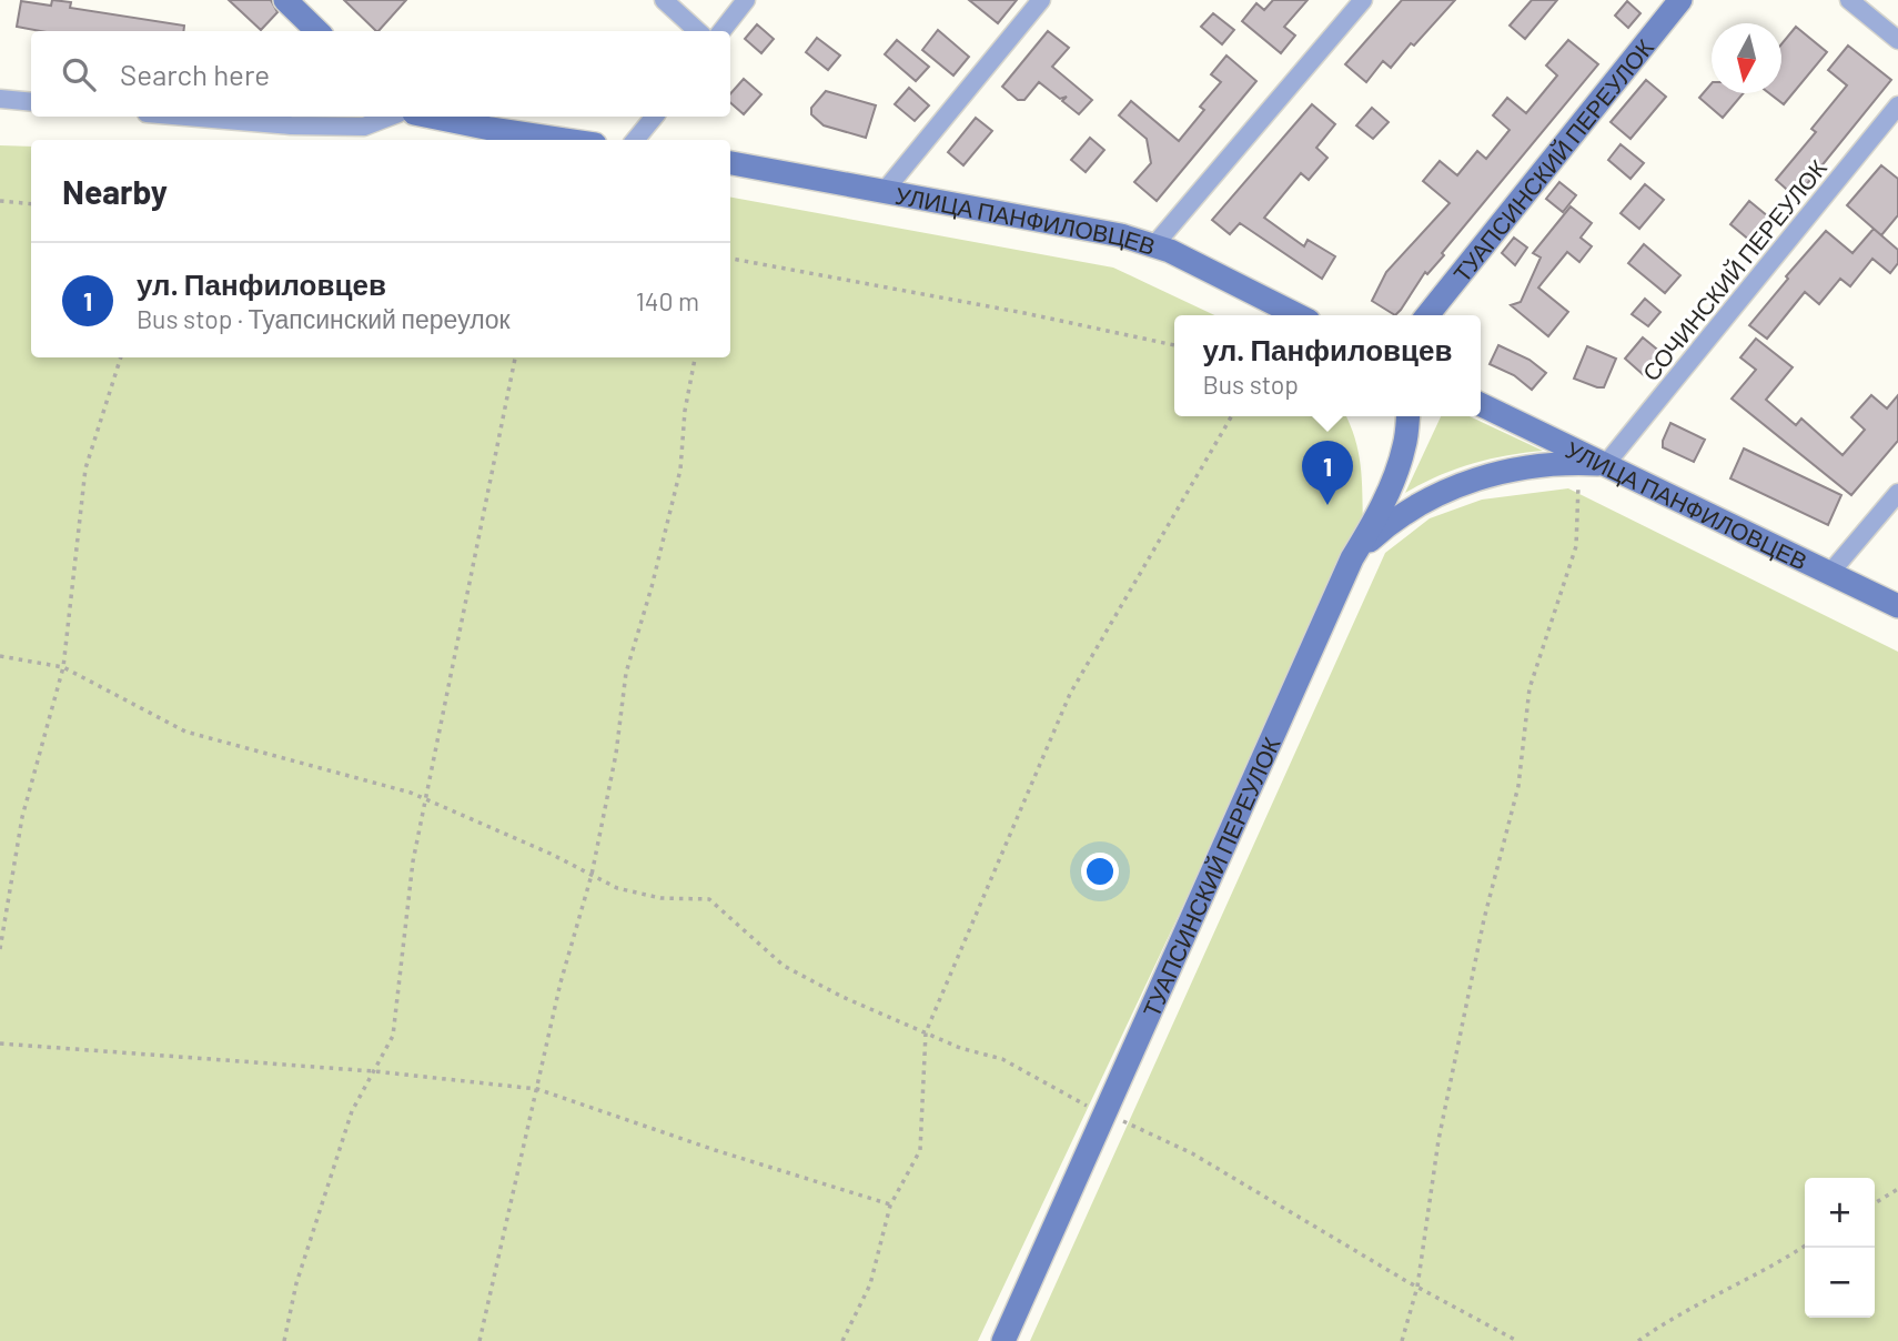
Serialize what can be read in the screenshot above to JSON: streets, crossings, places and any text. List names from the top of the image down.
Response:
{
  "streets": {
    "street": ["ТУАПСИНСКИЙ ПЕРЕУЛОК", "УЛИЦА ПАНФИЛОВЦЕВ", "СОЧИНСКИЙ ПЕРЕУЛОК"]
  },
  "crossings": [
    ["УЛИЦА ПАНФИЛОВЦЕВ", "СОЧИНСКИЙ ПЕРЕУЛОК"]
  ],
  "north": "bottom",
  "page": {
    "search": "Search here",
    "heading": "Nearby",
    "list": [
      {
        "mark": "1",
        "name": "ул. Панфиловцев",
        "note": "Bus stop · Туапсинский переулок",
        "value": "140 m"
      }
    ],
    "popup": ["ул. Панфиловцев", "Bus stop"],
    "pins": "1",
    "map_buttons": ["+", "−"]
  }
}
